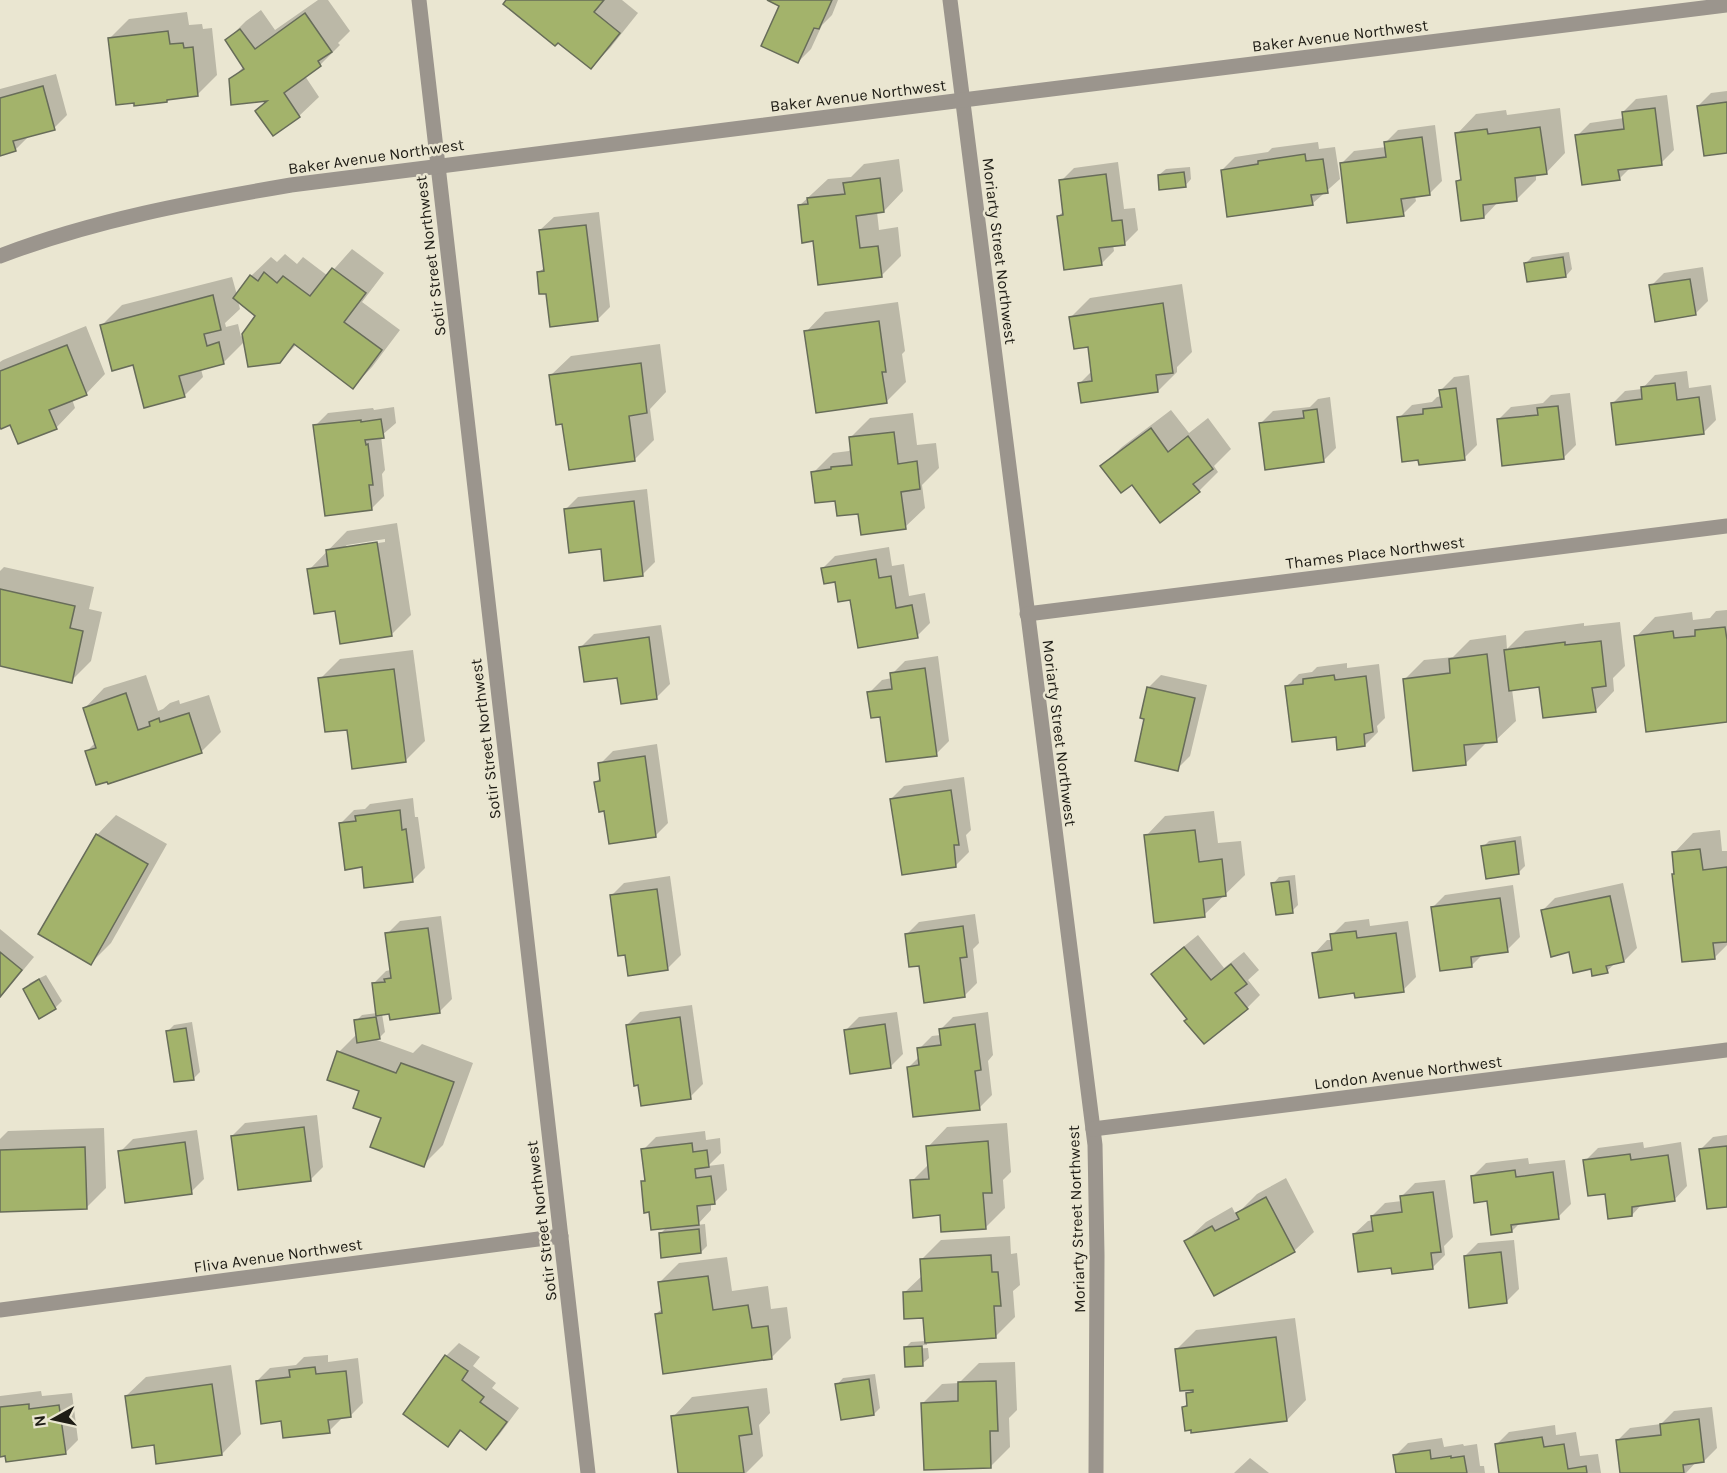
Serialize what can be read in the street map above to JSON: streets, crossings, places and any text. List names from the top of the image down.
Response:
{
  "streets": {
    "street": [
      "Baker Avenue Northwest",
      "Moriarty Street Northwest",
      "Sotir Street Northwest",
      "Thames Place Northwest",
      "London Avenue Northwest",
      "Fliva Avenue Northwest"
    ]
  },
  "crossings": [
    ["Baker Avenue Northwest", "Moriarty Street Northwest"],
    ["Baker Avenue Northwest", "Sotir Street Northwest"],
    ["Moriarty Street Northwest", "Thames Place Northwest"],
    ["Moriarty Street Northwest", "London Avenue Northwest"],
    ["Sotir Street Northwest", "Fliva Avenue Northwest"]
  ],
  "north": "left"
}
